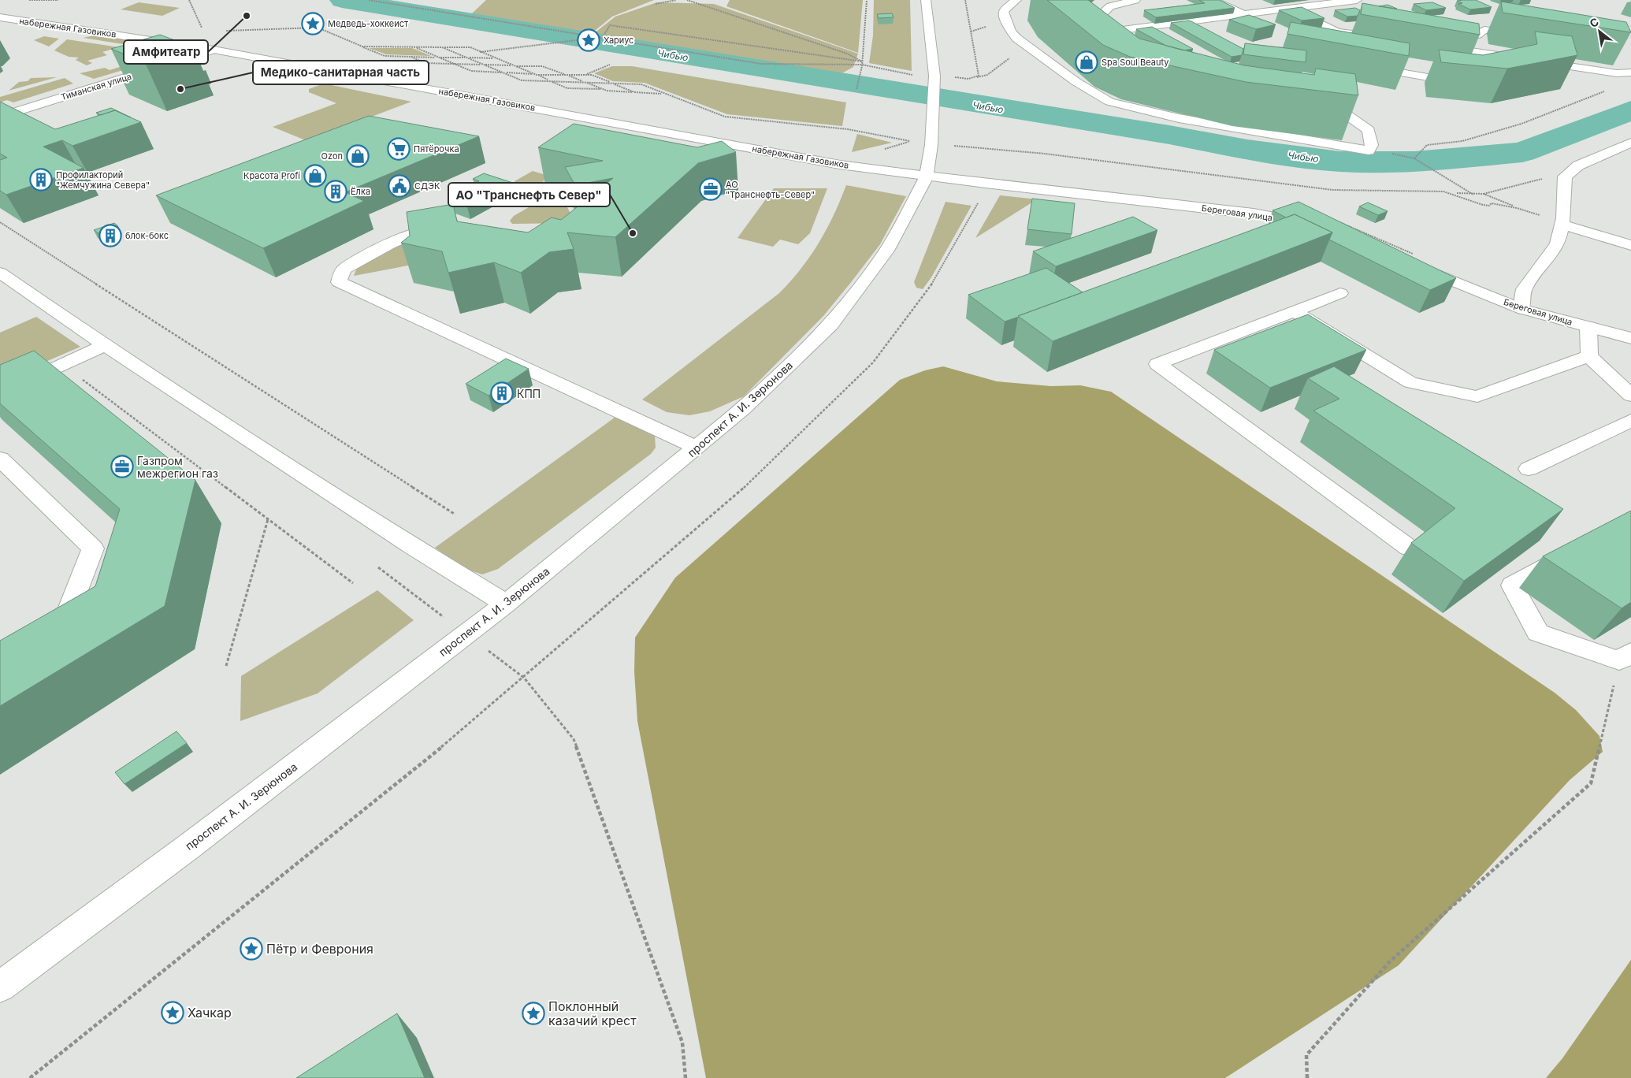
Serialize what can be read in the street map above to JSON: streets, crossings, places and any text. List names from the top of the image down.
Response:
{
  "streets": {
    "main road": [
      "набережная Газовиков",
      "Тиманская улица",
      "Береговая улица",
      "проспект А. И. Зерюнова"
    ]
  },
  "crossings": [
    ["набережная Газовиков", "Тиманская улица"],
    ["набережная Газовиков", "Береговая улица"],
    ["набережная Газовиков", "проспект А. И. Зерюнова"],
    ["Береговая улица", "проспект А. И. Зерюнова"]
  ],
  "water": ["Чибью"],
  "places": {
    "other": ["Амфитеатр", "Медико-санитарная часть", "АО \"Транснефть Север\""],
    "place": [
      "Медведь-хоккеист",
      "Хариус",
      "Пётр и Феврония",
      "Хачкар",
      "Поклонный казачий крест"
    ],
    "shop": ["Spa Soul Beauty", "Ozon", "Красота Profi"],
    "supermarket": ["Пятёрочка"],
    "building": [
      "Профилакторий \"Жемчужина Севера\"",
      "Ёлка",
      "блок-бокс",
      "КПП"
    ],
    "public building": ["СДЭК"],
    "office": ["АО \"Транснефть-Север\"", "Газпром межрегион газ"]
  },
  "north": "top left"
}
